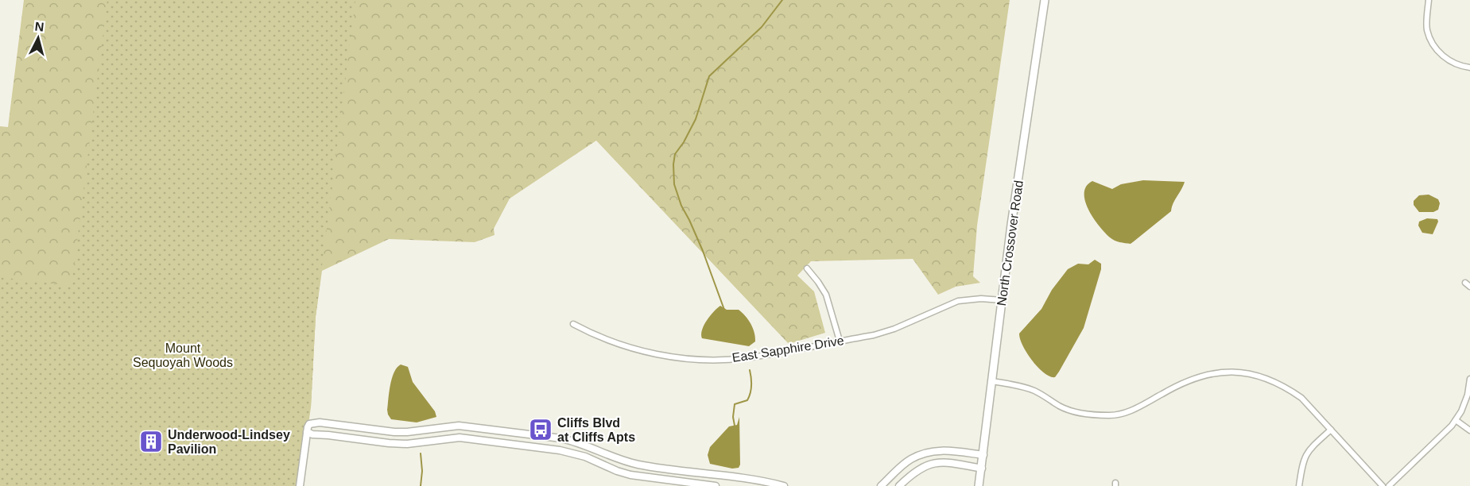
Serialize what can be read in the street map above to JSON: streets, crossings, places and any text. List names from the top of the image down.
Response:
{
  "streets": {
    "main road": ["North Crossover Road"],
    "street": ["East Sapphire Drive"]
  },
  "crossings": [
    ["North Crossover Road", "East Sapphire Drive"]
  ],
  "parks": ["Mount Sequoyah Woods"],
  "places": {
    "bus stop": ["Cliffs Blvd at Cliffs Apts"],
    "building": ["Underwood-Lindsey Pavilion"]
  },
  "north": "top"
}
